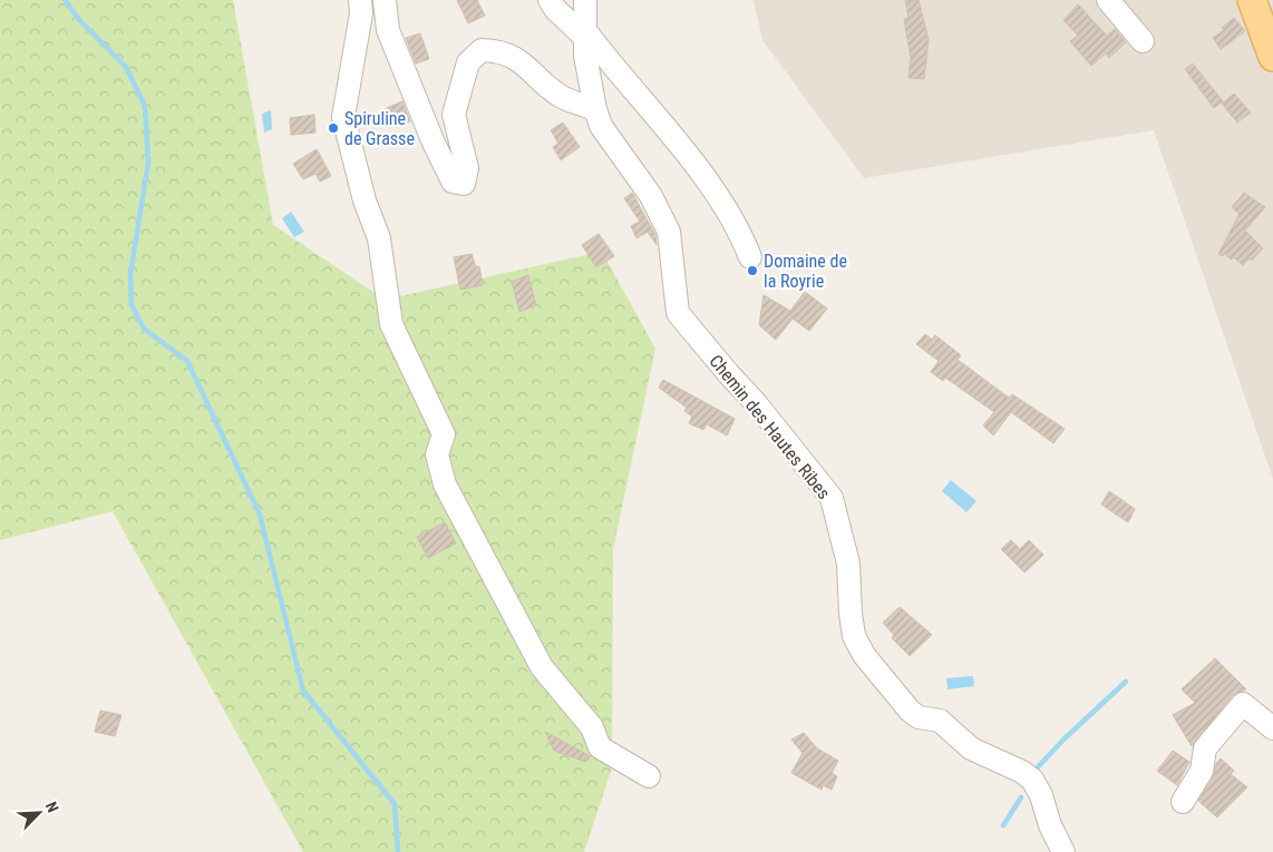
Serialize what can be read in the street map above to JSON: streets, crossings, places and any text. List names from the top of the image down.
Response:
{
  "streets": {
    "street": ["Chemin des Hautes Ribes"]
  },
  "places": ["Spiruline de Grasse", "Domaine de la Royrie"],
  "north": "top right"
}
